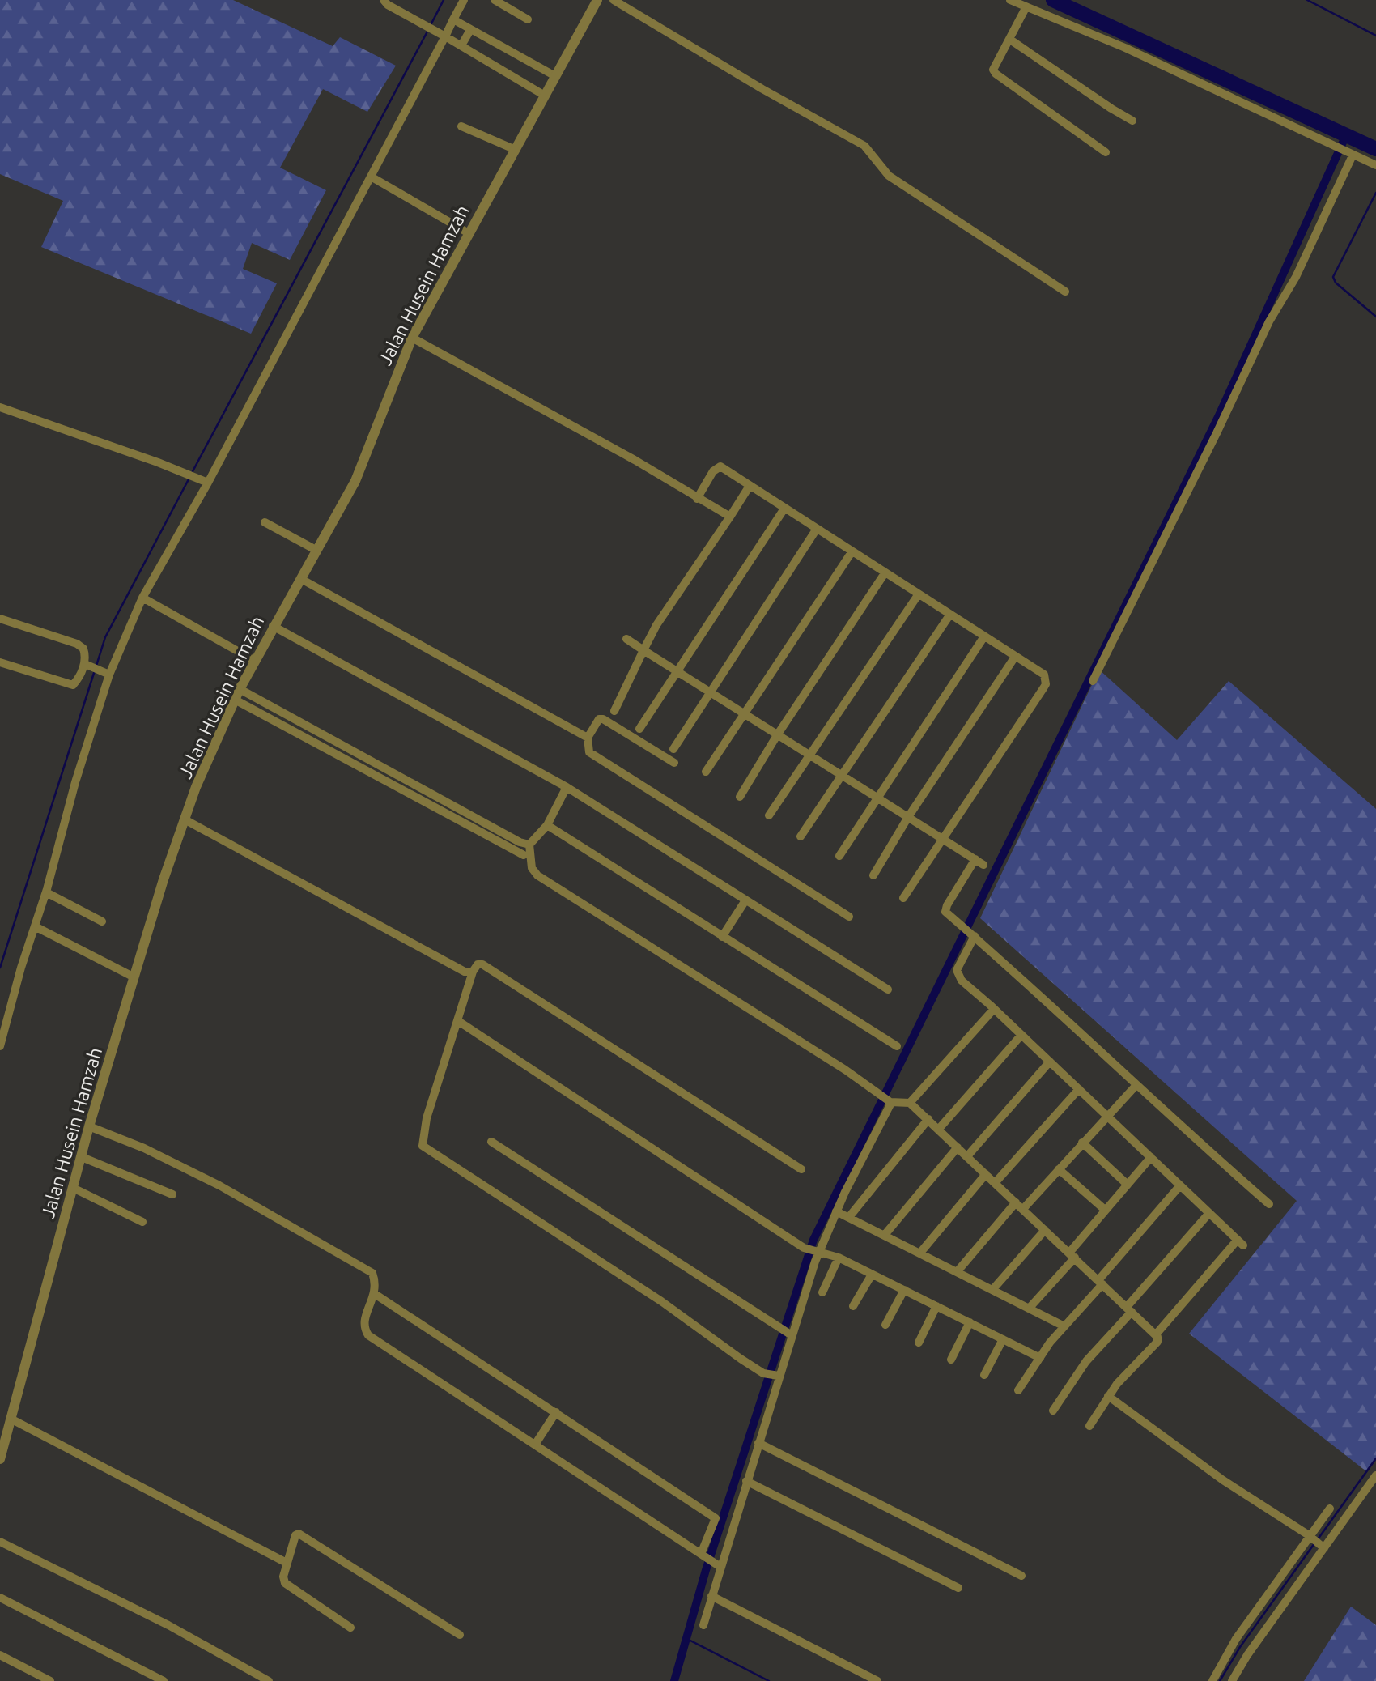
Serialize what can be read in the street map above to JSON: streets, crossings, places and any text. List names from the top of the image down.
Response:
{
  "streets": {
    "street": ["Jalan Husein Hamzah"]
  }
}
